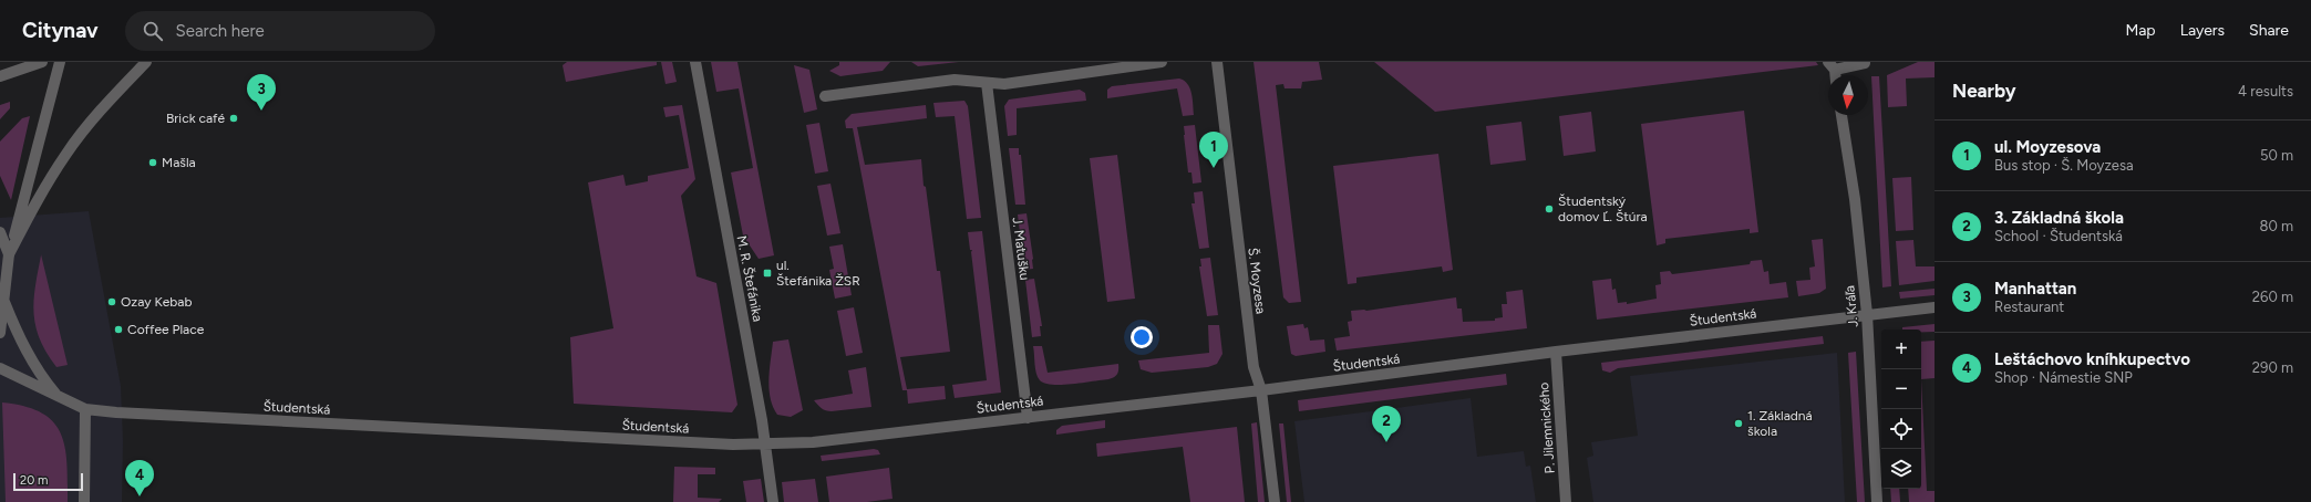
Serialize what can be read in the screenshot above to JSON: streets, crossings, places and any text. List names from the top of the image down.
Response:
{
  "streets": {
    "street": [
      "J. Matušku",
      "M. R. Štefánika",
      "Š. Moyzesa",
      "J. Kráľa",
      "Študentská",
      "P. Jilemnického"
    ]
  },
  "crossings": [
    ["J. Matušku", "Študentská"],
    ["M. R. Štefánika", "Študentská"],
    ["Š. Moyzesa", "Študentská"],
    ["J. Kráľa", "Študentská"],
    ["Študentská", "P. Jilemnického"]
  ],
  "places": {
    "other": [
      "Brick café",
      "Mašla",
      "Študentský domov Ľ. Štúra",
      "Ozay Kebab",
      "Coffee Place",
      "1. Základná škola"
    ],
    "transit": ["ul. Štefánika ŽSR"]
  },
  "scale_bar": "20 m",
  "north": "bottom",
  "page": {
    "header": "Citynav",
    "search": "Search here",
    "nav": ["Map", "Layers", "Share"],
    "heading": ["Nearby", "4 results"],
    "pins": [
      "3",
      "1",
      "2",
      "4"
    ],
    "list": [
      {
        "mark": "1",
        "name": "ul. Moyzesova",
        "note": "Bus stop · Š. Moyzesa",
        "value": "50 m"
      },
      {
        "mark": "2",
        "name": "3. Základná škola",
        "note": "School · Študentská",
        "value": "80 m"
      },
      {
        "mark": "3",
        "name": "Manhattan",
        "note": "Restaurant",
        "value": "260 m"
      },
      {
        "mark": "4",
        "name": "Leštáchovo kníhkupectvo",
        "note": "Shop · Námestie SNP",
        "value": "290 m"
      }
    ],
    "map_buttons": ["+", "−"],
    "scale": "20 m"
  }
}
